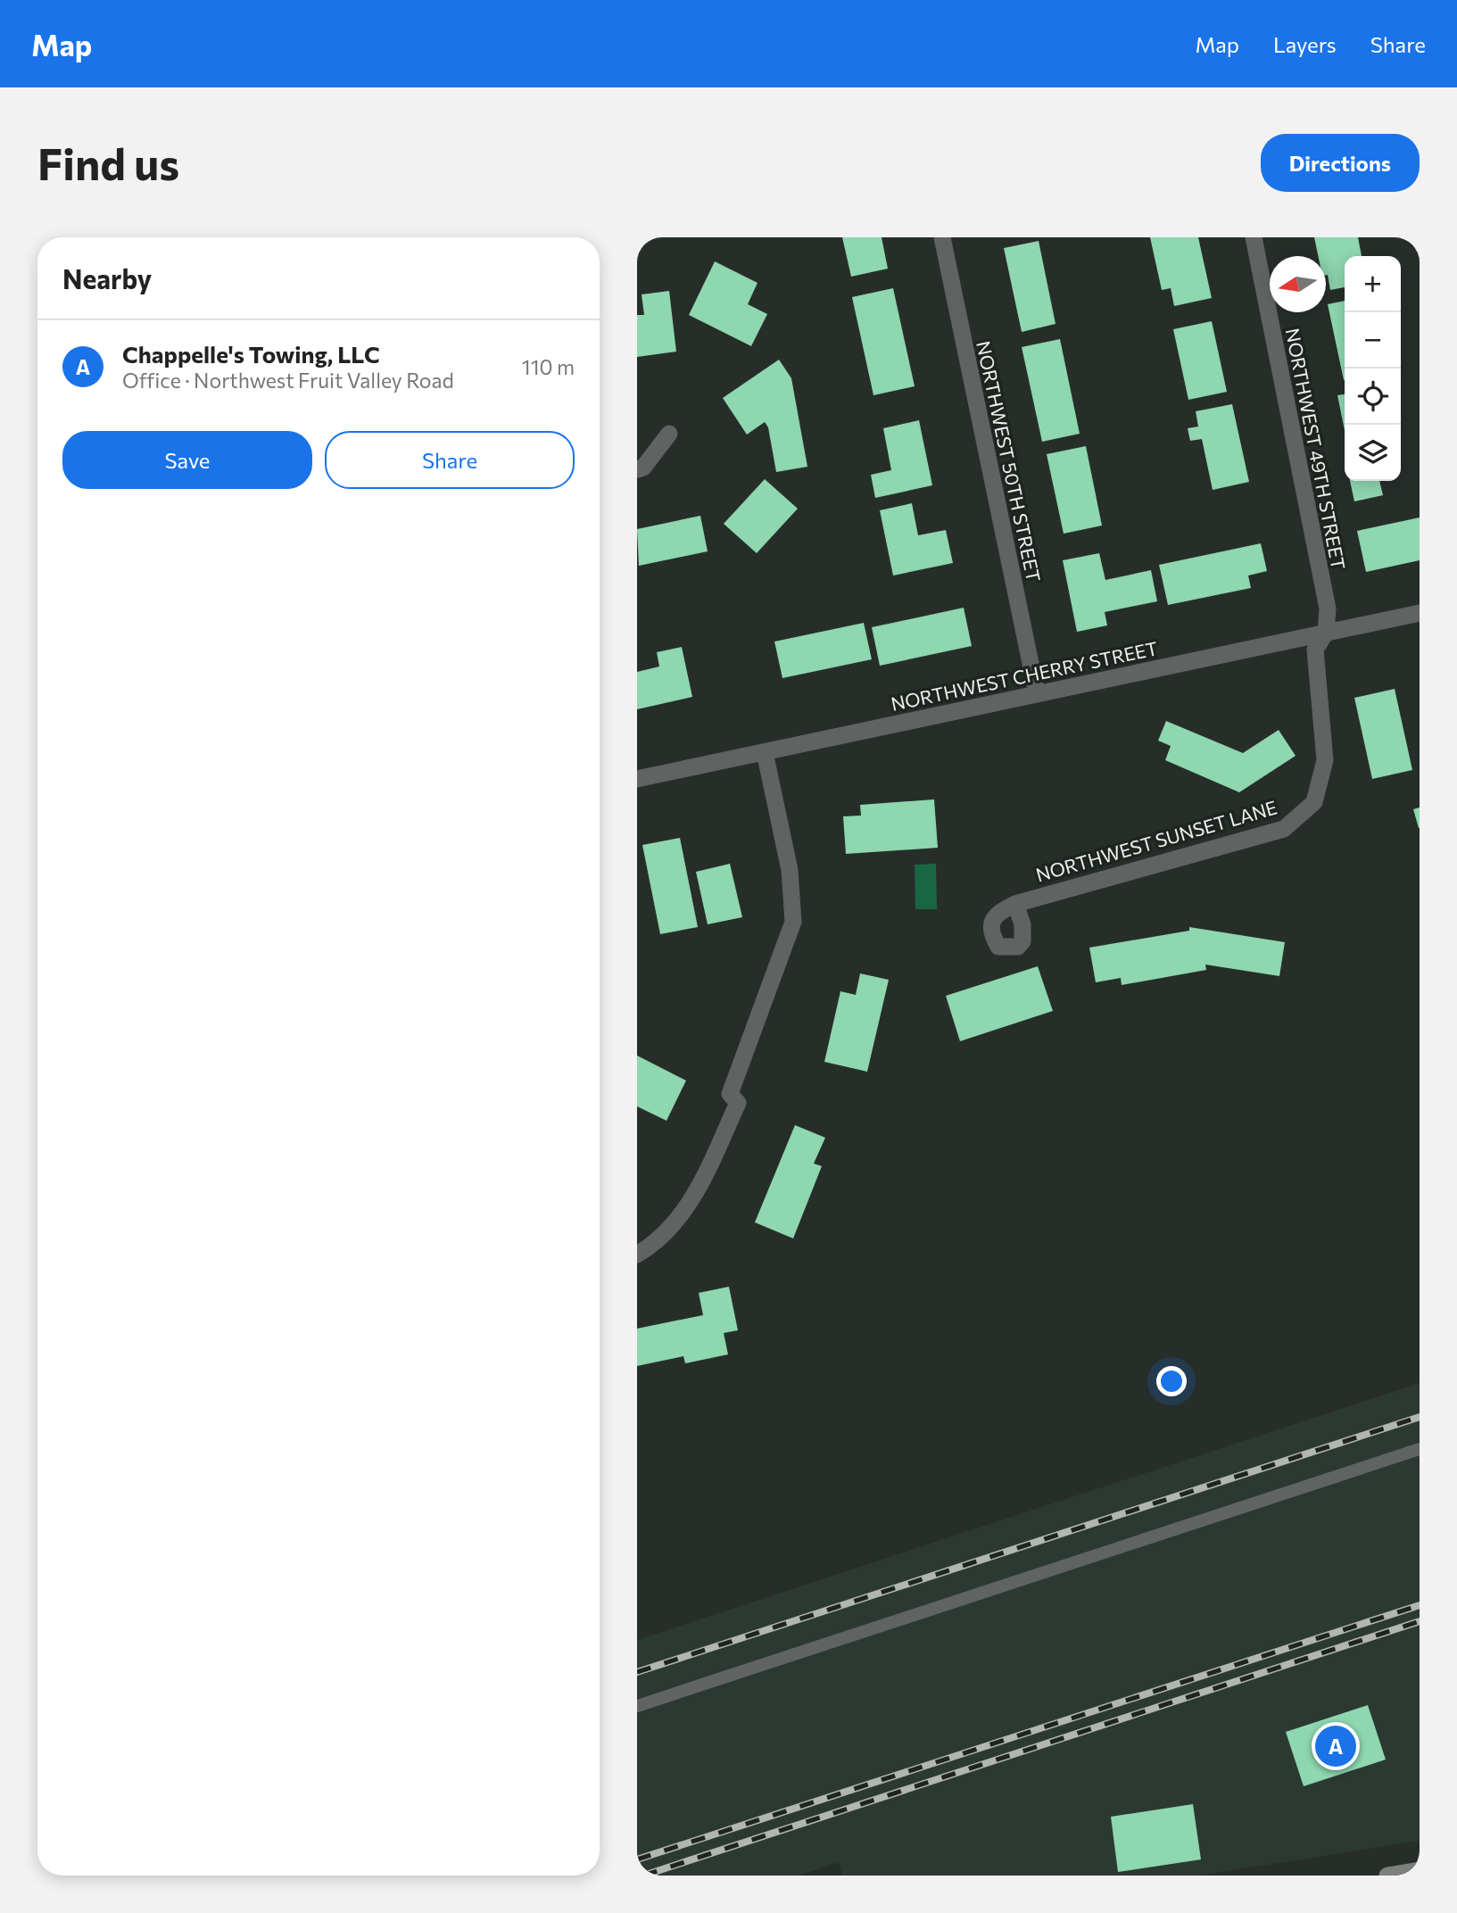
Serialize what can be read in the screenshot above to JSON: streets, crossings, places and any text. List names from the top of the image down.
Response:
{
  "streets": {
    "street": [
      "NORTHWEST 49TH STREET",
      "NORTHWEST 50TH STREET",
      "NORTHWEST CHERRY STREET",
      "NORTHWEST SUNSET LANE"
    ]
  },
  "crossings": [
    ["NORTHWEST 49TH STREET", "NORTHWEST CHERRY STREET"],
    ["NORTHWEST 49TH STREET", "NORTHWEST SUNSET LANE"],
    ["NORTHWEST 50TH STREET", "NORTHWEST CHERRY STREET"],
    ["NORTHWEST CHERRY STREET", "NORTHWEST SUNSET LANE"]
  ],
  "north": "left",
  "page": {
    "header": "Map",
    "nav": ["Map", "Layers", "Share"],
    "buttons": [
      "Directions",
      ["Save", "Share"]
    ],
    "title": "Find us",
    "heading": "Nearby",
    "map_buttons": ["+", "−"],
    "list": [
      {
        "mark": "A",
        "name": "Chappelle's Towing, LLC",
        "note": "Office · Northwest Fruit Valley Road",
        "value": "110 m"
      }
    ],
    "pins": "A"
  }
}
